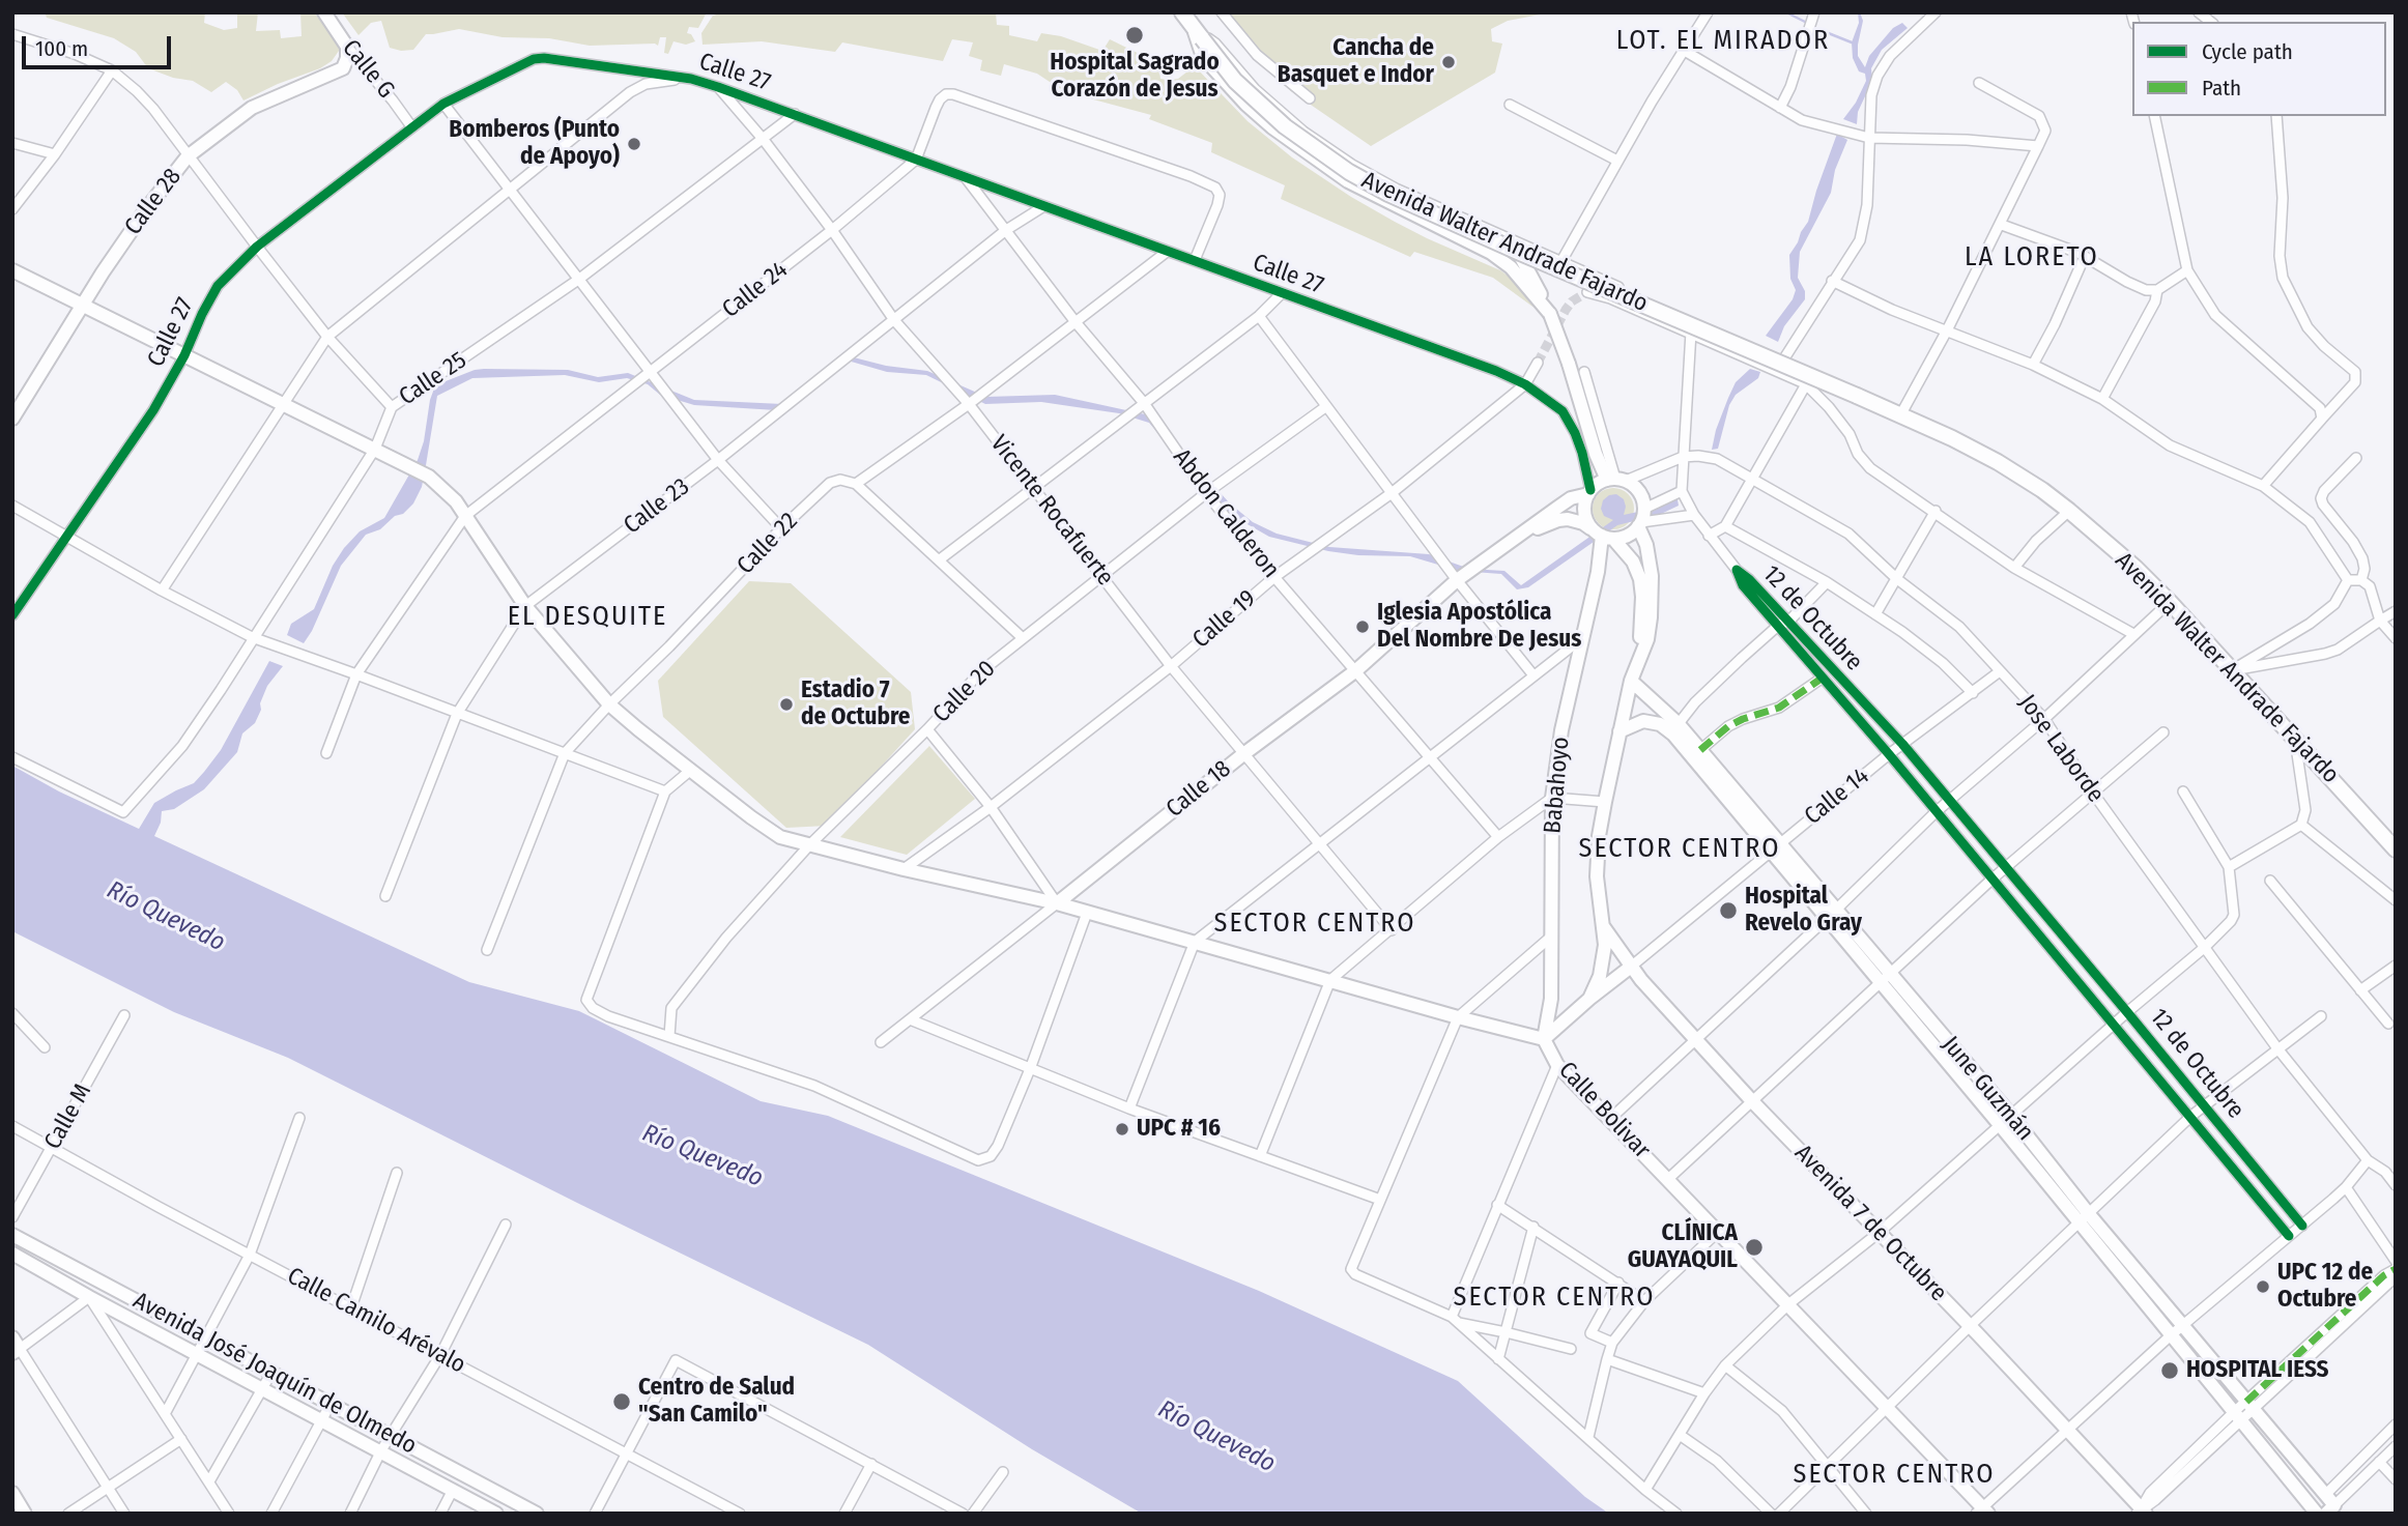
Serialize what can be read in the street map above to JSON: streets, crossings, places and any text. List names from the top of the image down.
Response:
{
  "streets": {
    "main road": [
      "Calle G",
      "Calle 28",
      "Avenida Walter Andrade Fajardo",
      "Babahoyo",
      "Calle 18",
      "Calle 14",
      "June Guzmán",
      "Calle Bolivar",
      "Avenida 7 de Octubre",
      "Avenida José Joaquín de Olmedo"
    ],
    "street": [
      "Calle 27",
      "Calle 24",
      "Calle 25",
      "Calle 23",
      "Vicente Rocafuerte",
      "Abdon Calderon",
      "Calle 22",
      "12 de Octubre",
      "Calle 19",
      "Calle 20",
      "Jose Laborde",
      "Calle M",
      "Calle Camilo Arévalo"
    ]
  },
  "crossings": [
    ["Calle G", "Calle 27"],
    ["Calle G", "Calle 28"],
    ["Calle 27", "Calle 24"],
    ["Calle 27", "Calle 25"],
    ["Calle 27", "Calle 23"],
    ["Calle 27", "Vicente Rocafuerte"],
    ["Calle 27", "Abdon Calderon"],
    ["Calle 27", "Calle 22"],
    ["Calle 27", "Calle 19"],
    ["Calle 27", "Jose Laborde"],
    ["Calle 27", "Babahoyo"],
    ["Calle 27", "Calle 18"],
    ["Calle 27", "Calle Bolivar"],
    ["Calle 27", "Avenida 7 de Octubre"],
    ["Calle 28", "Calle Bolivar"],
    ["Avenida Walter Andrade Fajardo", "12 de Octubre"],
    ["Calle 24", "Vicente Rocafuerte"],
    ["Calle 24", "Calle Bolivar"],
    ["Calle 25", "Vicente Rocafuerte"],
    ["Calle 25", "Calle Bolivar"],
    ["Calle 23", "Vicente Rocafuerte"],
    ["Calle 23", "Abdon Calderon"],
    ["Calle 23", "Calle Bolivar"],
    ["Vicente Rocafuerte", "Calle 22"],
    ["Vicente Rocafuerte", "Calle 19"],
    ["Vicente Rocafuerte", "Calle 20"],
    ["Vicente Rocafuerte", "Calle 18"],
    ["Abdon Calderon", "Calle 22"],
    ["Abdon Calderon", "Calle 19"],
    ["Abdon Calderon", "Calle 20"],
    ["Abdon Calderon", "Calle 18"],
    ["Calle 22", "Calle Bolivar"],
    ["12 de Octubre", "Jose Laborde"],
    ["12 de Octubre", "Calle 14"],
    ["Calle 19", "Calle Bolivar"],
    ["Calle 20", "Calle Bolivar"],
    ["Jose Laborde", "Babahoyo"],
    ["Jose Laborde", "Calle 18"],
    ["Jose Laborde", "Calle 14"],
    ["Jose Laborde", "Avenida 7 de Octubre"],
    ["Babahoyo", "Calle 18"],
    ["Babahoyo", "Calle 14"],
    ["Babahoyo", "Calle Bolivar"],
    ["Babahoyo", "Avenida 7 de Octubre"],
    ["Calle 18", "Calle Bolivar"],
    ["Calle 18", "Avenida 7 de Octubre"],
    ["Calle 14", "June Guzmán"],
    ["Calle 14", "Calle Bolivar"],
    ["Calle 14", "Avenida 7 de Octubre"],
    ["June Guzmán", "Avenida 7 de Octubre"],
    ["Calle M", "Calle Camilo Arévalo"]
  ],
  "districts": [
    "LOT. EL MIRADOR",
    "LA LORETO",
    "EL DESQUITE",
    "SECTOR CENTRO",
    "SECTOR CENTRO",
    "SECTOR CENTRO",
    "SECTOR CENTRO"
  ],
  "water": ["Río Quevedo"],
  "places": [
    "Hospital Sagrado Corazón de Jesus",
    "Cancha de Basquet e Indor",
    "Bomberos (Punto de Apoyo)",
    "Iglesia Apostólica Del Nombre De Jesus",
    "Estadio 7 de Octubre",
    "Hospital Revelo Gray",
    "UPC # 16",
    "CLÍNICA GUAYAQUIL",
    "UPC 12 de Octubre",
    "HOSPITAL IESS",
    "Centro de Salud \"San Camilo\""
  ],
  "legend": ["Cycle path", "Path"],
  "scale_bar": "100 m"
}
